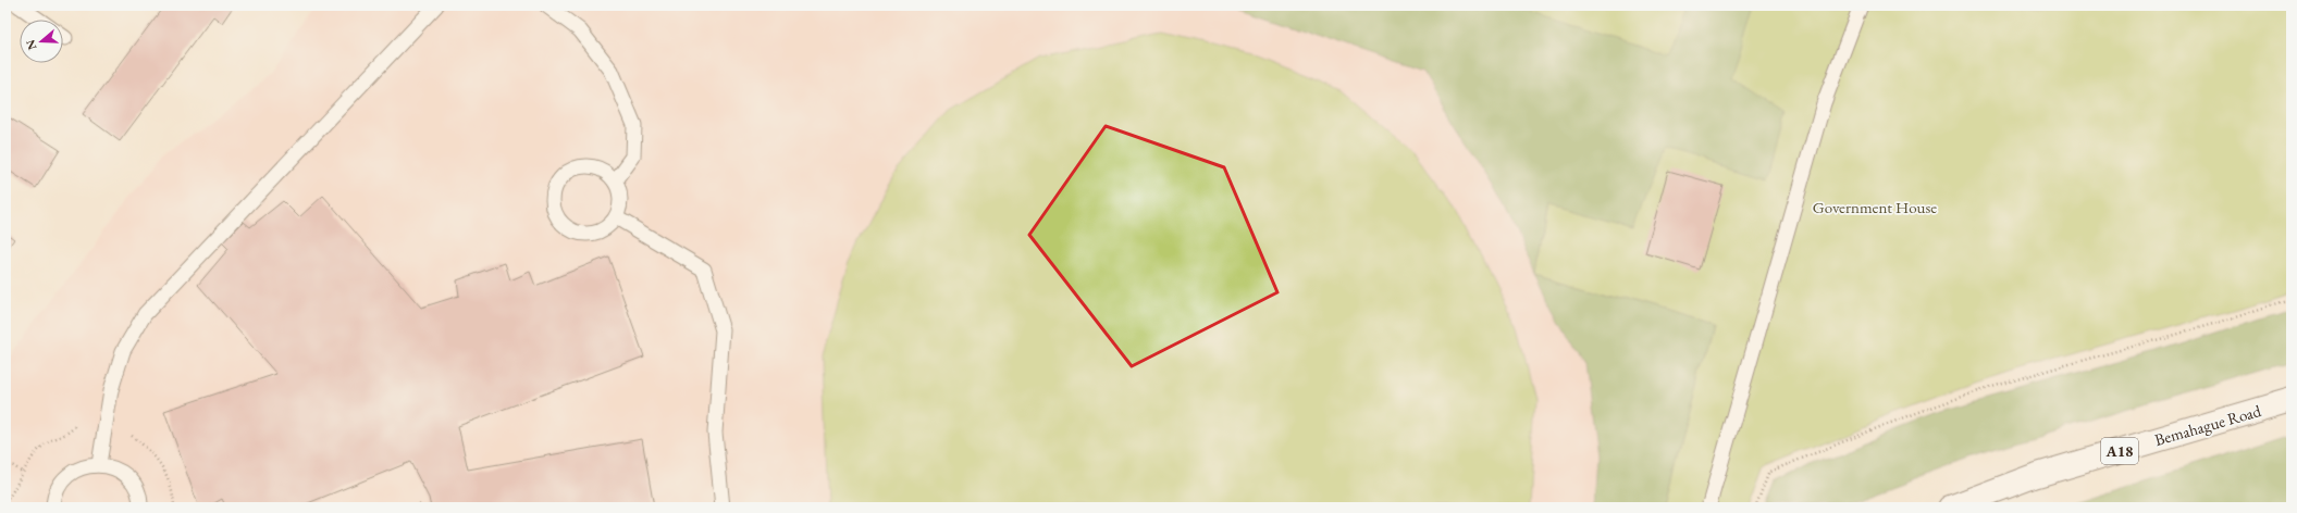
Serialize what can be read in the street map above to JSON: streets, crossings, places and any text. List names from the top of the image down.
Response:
{
  "streets": {
    "highway": ["Bemahague Road", "A18"]
  },
  "parks": ["Government House"],
  "north": "left"
}
